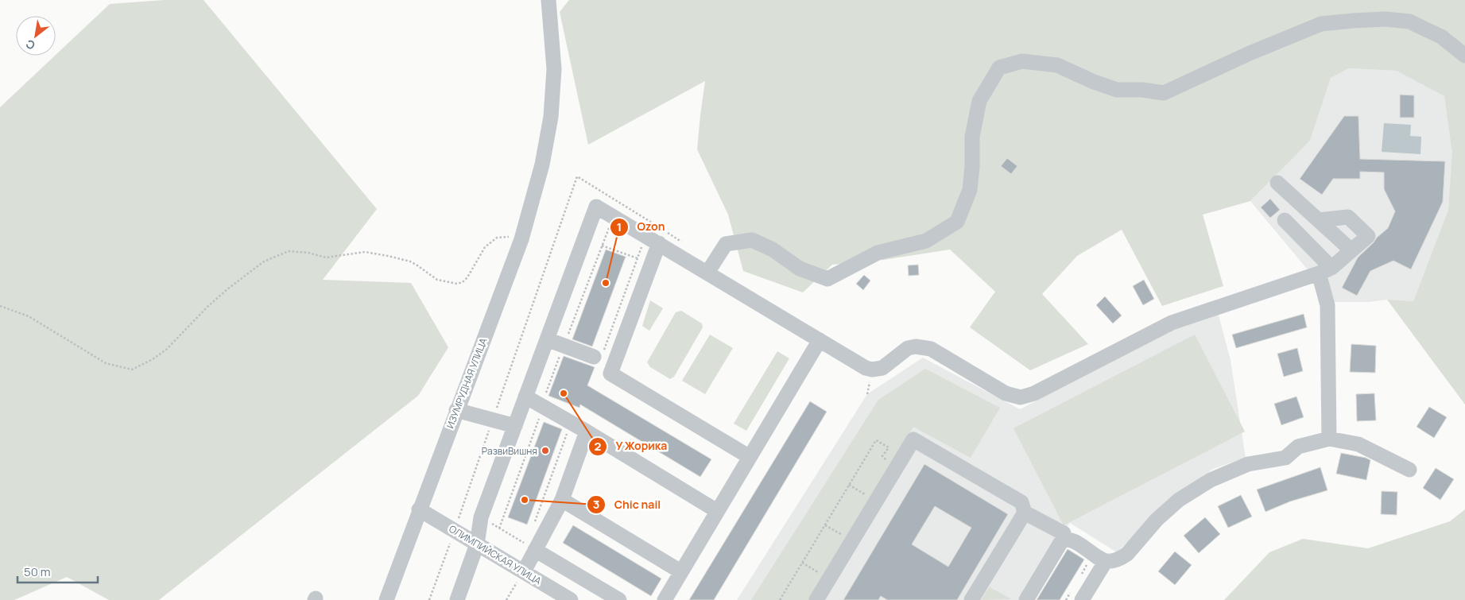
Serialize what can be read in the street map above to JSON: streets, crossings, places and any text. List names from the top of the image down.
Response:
{
  "streets": {
    "street": ["ИЗУМРУДНАЯ УЛИЦА", "ОЛИМПИЙСКАЯ УЛИЦА"]
  },
  "crossings": [
    ["ИЗУМРУДНАЯ УЛИЦА", "ОЛИМПИЙСКАЯ УЛИЦА"]
  ],
  "places": [
    "Ozon",
    "У Жорика",
    "РазвиВишня",
    "Chic nail"
  ],
  "scale_bar": "50 m",
  "north": "bottom left"
}
